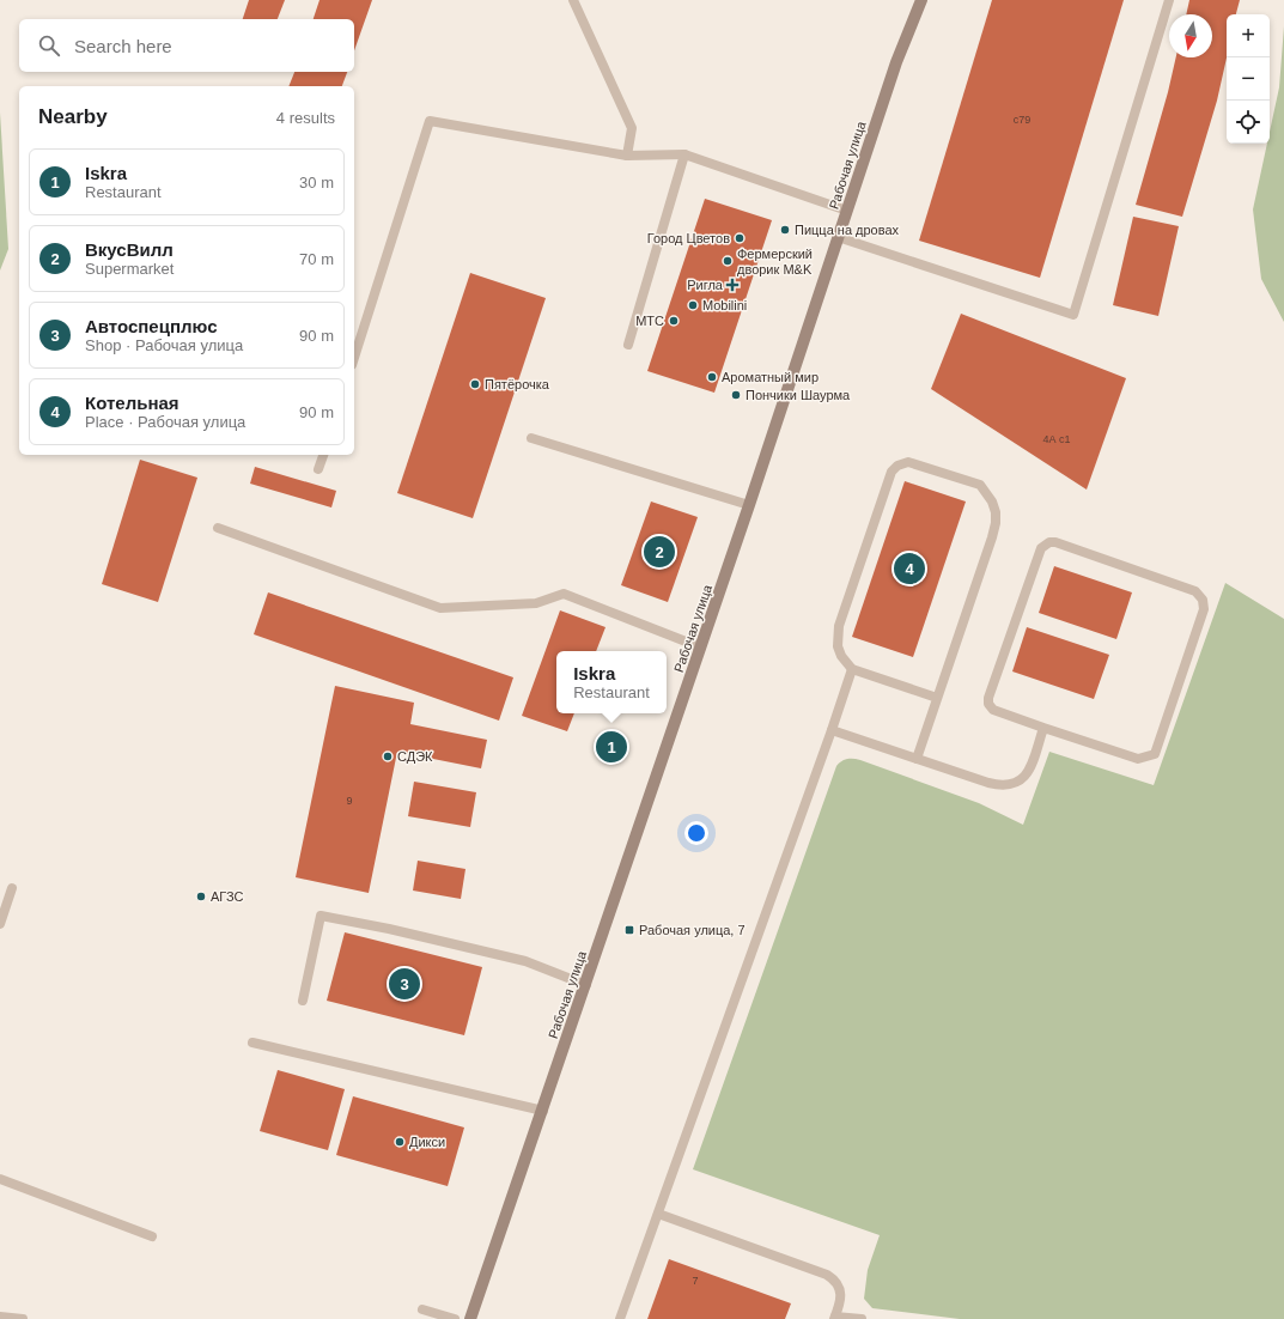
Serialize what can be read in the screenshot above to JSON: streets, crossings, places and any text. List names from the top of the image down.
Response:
{
  "streets": {
    "street": ["Рабочая улица"]
  },
  "places": {
    "other": [
      "Пицца на дровах",
      "Город Цветов",
      "Фермерский дворик М&K",
      "Mobilini",
      "МТС",
      "Ароматный мир",
      "Пятёрочка",
      "Пончики Шаурма",
      "СДЭК",
      "АГЗС",
      "Дикси"
    ],
    "health": ["Ригла"],
    "transit": ["Рабочая улица, 7"]
  },
  "house_numbers": [
    "с79",
    "4А с1",
    "9",
    "7"
  ],
  "north": "bottom",
  "page": {
    "map_buttons": ["+", "−"],
    "search": "Search here",
    "heading": ["Nearby", "4 results"],
    "list": [
      {
        "mark": "1",
        "name": "Iskra",
        "note": "Restaurant",
        "value": "30 m"
      },
      {
        "mark": "2",
        "name": "ВкусВилл",
        "note": "Supermarket",
        "value": "70 m"
      },
      {
        "mark": "3",
        "name": "Автоспецплюс",
        "note": "Shop · Рабочая улица",
        "value": "90 m"
      },
      {
        "mark": "4",
        "name": "Котельная",
        "note": "Place · Рабочая улица",
        "value": "90 m"
      }
    ],
    "pins": [
      "2",
      "4",
      "1",
      "3"
    ],
    "popup": ["Iskra", "Restaurant"]
  }
}
